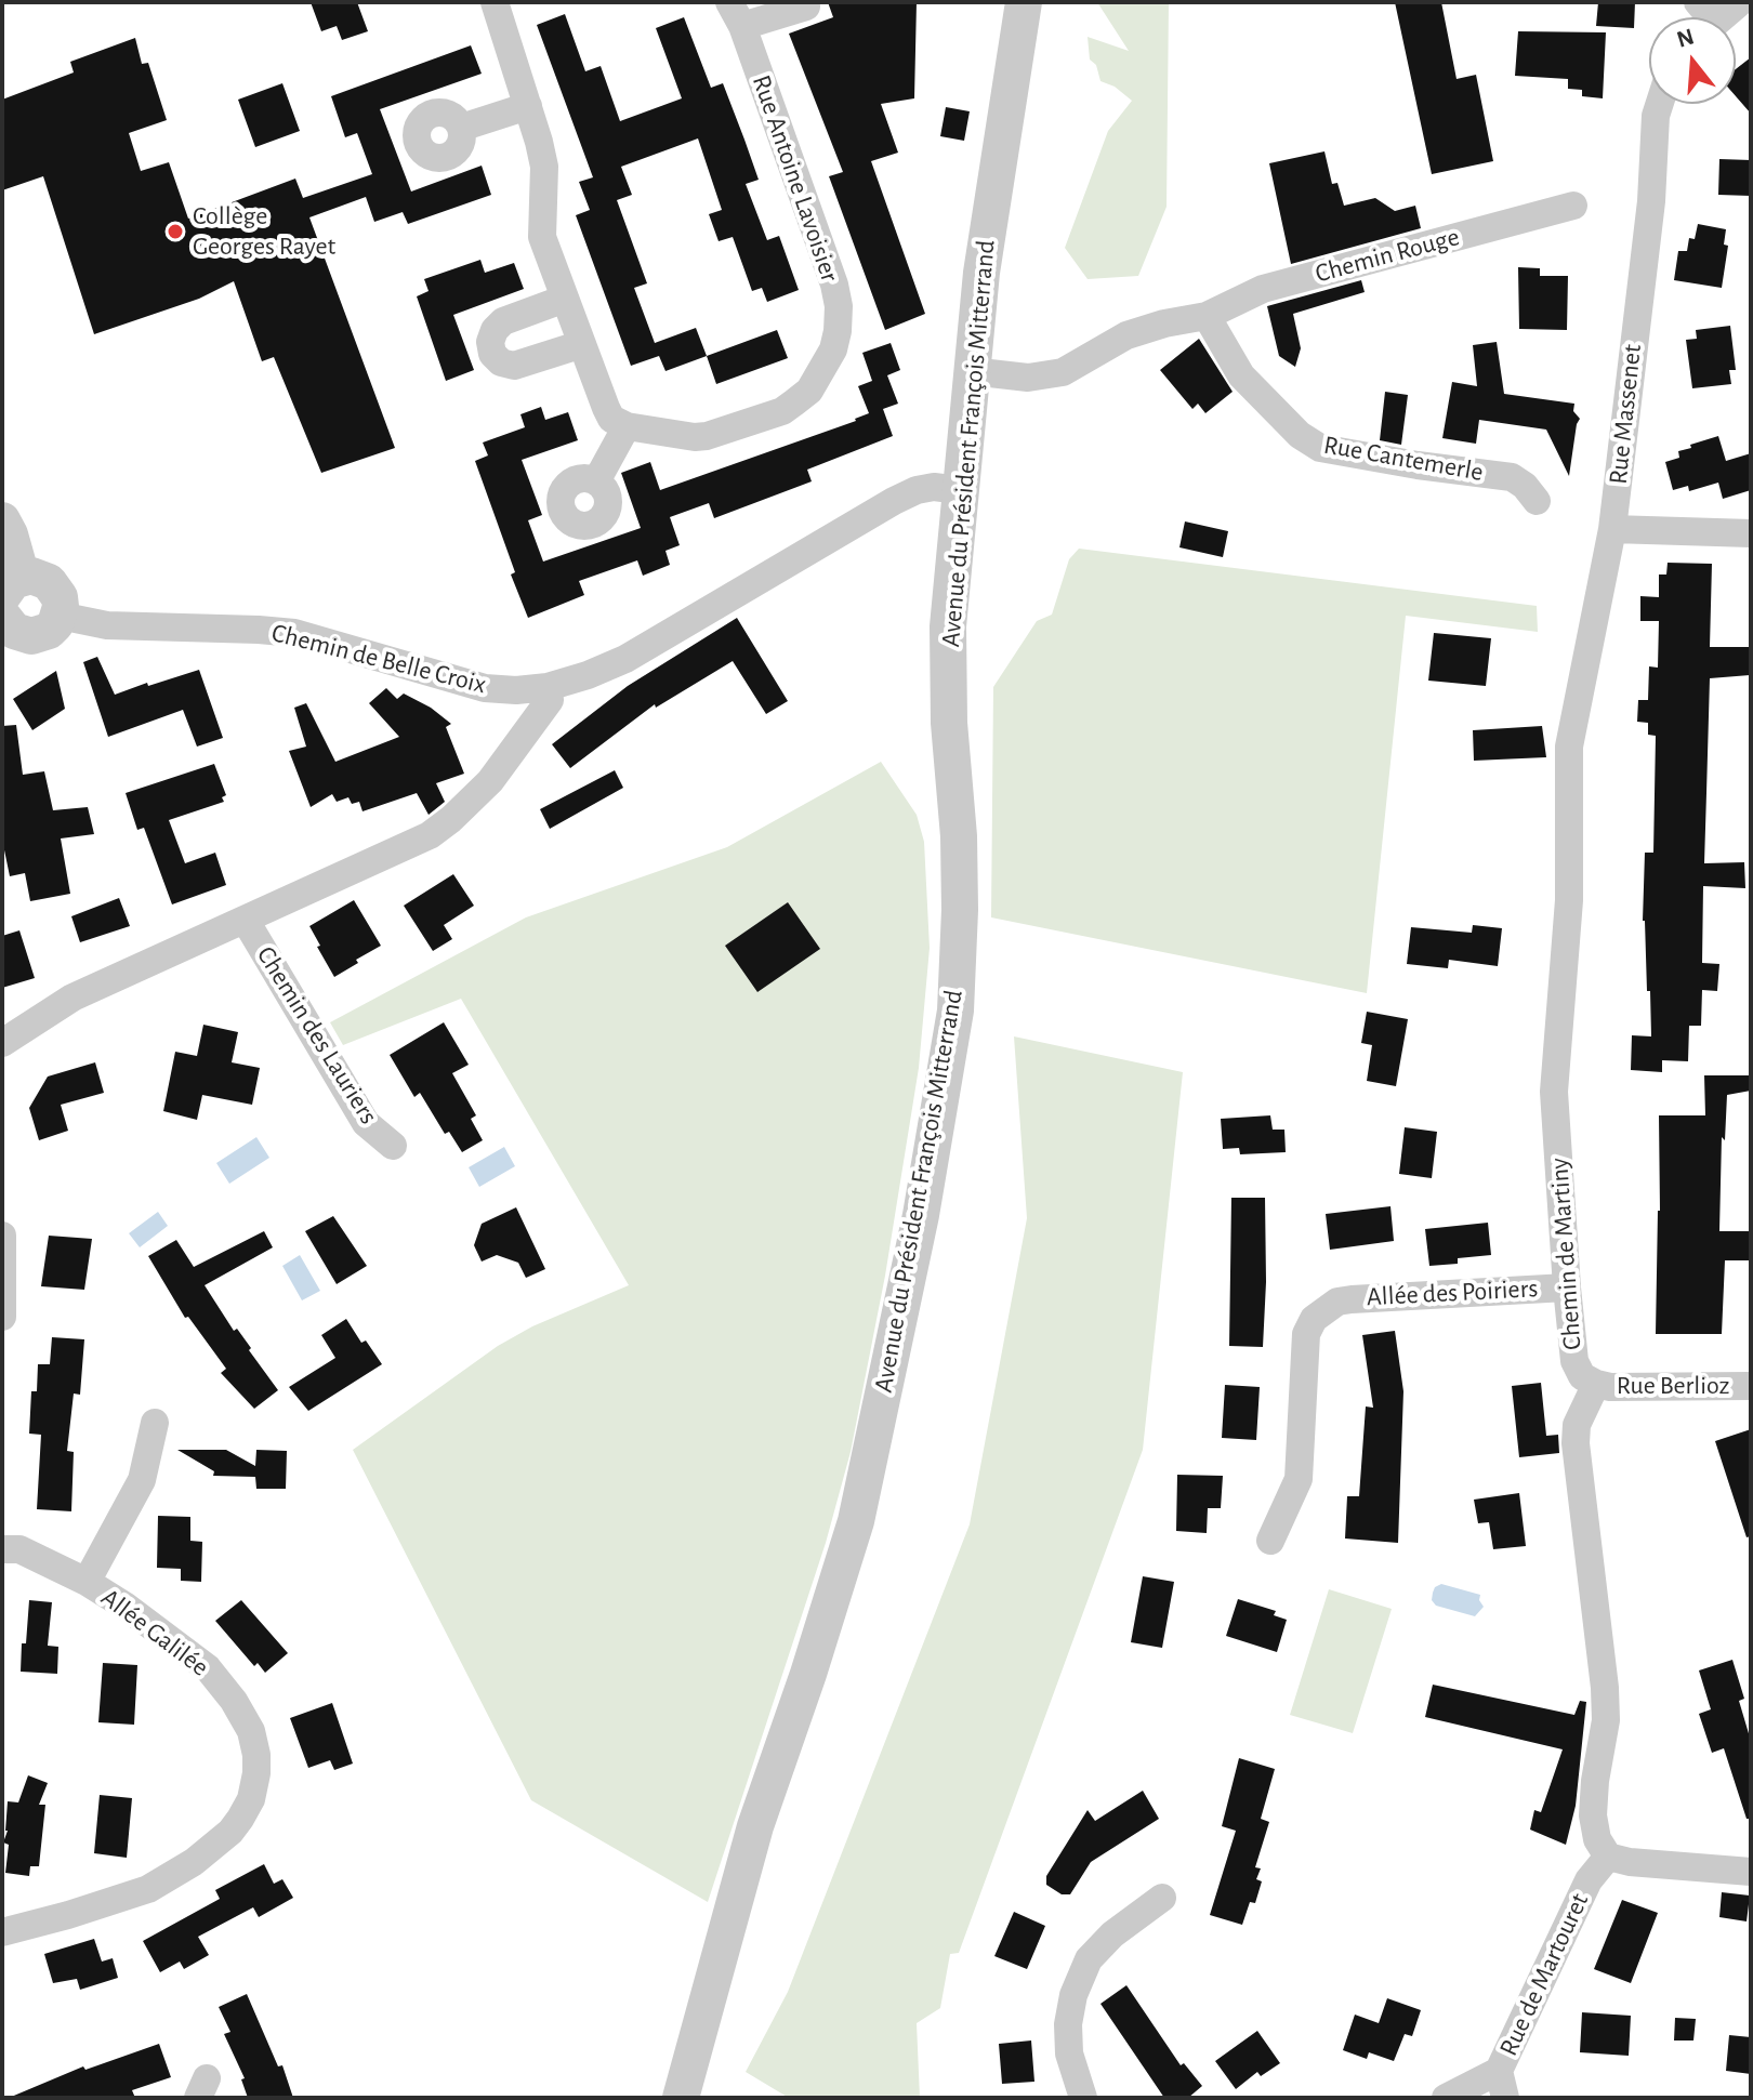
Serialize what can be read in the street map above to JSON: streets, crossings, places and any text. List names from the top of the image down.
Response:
{
  "streets": {
    "street": [
      "Rue Antoine Lavoisier",
      "Chemin Rouge",
      "Rue Massenet",
      "Avenue du Président François Mitterrand",
      "Rue Cantemerle",
      "Chemin de Belle Croix",
      "Chemin des Lauriers",
      "Chemin de Martiny",
      "Allée des Poiriers",
      "Rue Berlioz",
      "Allée Galilée",
      "Rue de Martouret"
    ]
  },
  "crossings": [
    ["Chemin Rouge", "Rue Cantemerle"],
    ["Rue Massenet", "Chemin de Martiny"],
    ["Avenue du Président François Mitterrand", "Chemin de Belle Croix"],
    ["Chemin de Belle Croix", "Chemin des Lauriers"],
    ["Chemin de Martiny", "Allée des Poiriers"],
    ["Chemin de Martiny", "Rue Berlioz"],
    ["Chemin de Martiny", "Rue de Martouret"]
  ],
  "places": ["Collège Georges Rayet"],
  "north": "top"
}
